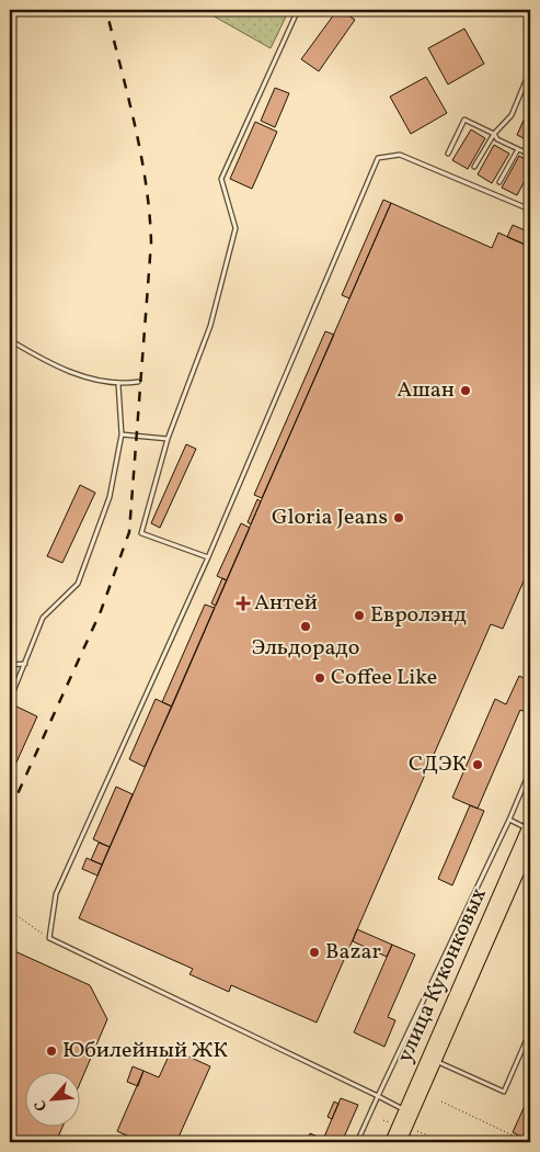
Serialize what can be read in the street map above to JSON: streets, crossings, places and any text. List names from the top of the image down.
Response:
{
  "streets": {
    "main road": ["улица Куконковых"]
  },
  "places": {
    "other": [
      "Ашан",
      "Gloria Jeans",
      "Евролэнд",
      "Эльдорадо",
      "Coffee Like",
      "СДЭК",
      "Bazar",
      "Юбилейный ЖК"
    ],
    "health": ["Антей"]
  },
  "north": "bottom left"
}
